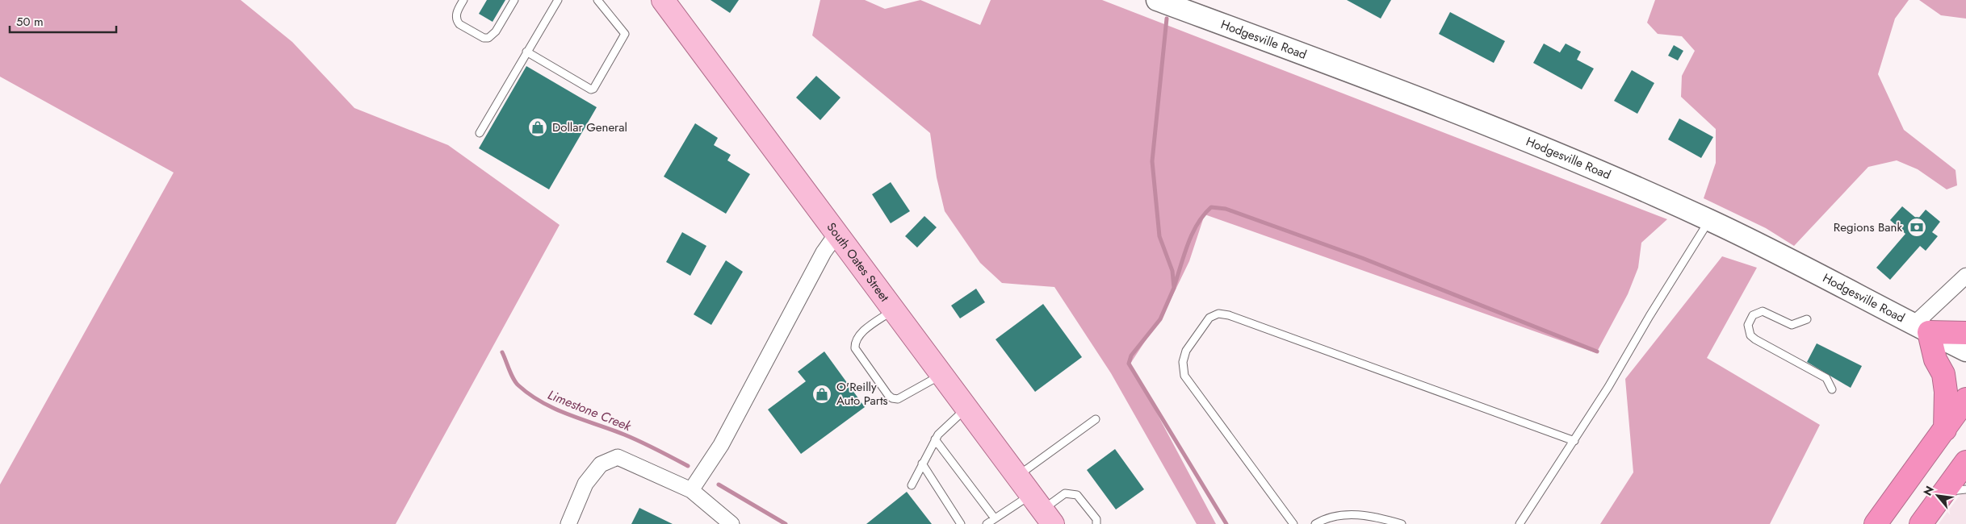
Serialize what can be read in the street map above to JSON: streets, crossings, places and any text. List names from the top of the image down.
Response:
{
  "streets": {
    "main road": ["South Oates Street"],
    "street": ["Hodgesville Road"]
  },
  "water": ["Limestone Creek"],
  "places": {
    "shop": ["Dollar General", "O'Reilly Auto Parts"],
    "bank": ["Regions Bank"]
  },
  "scale_bar": "50 m",
  "north": "top left"
}
